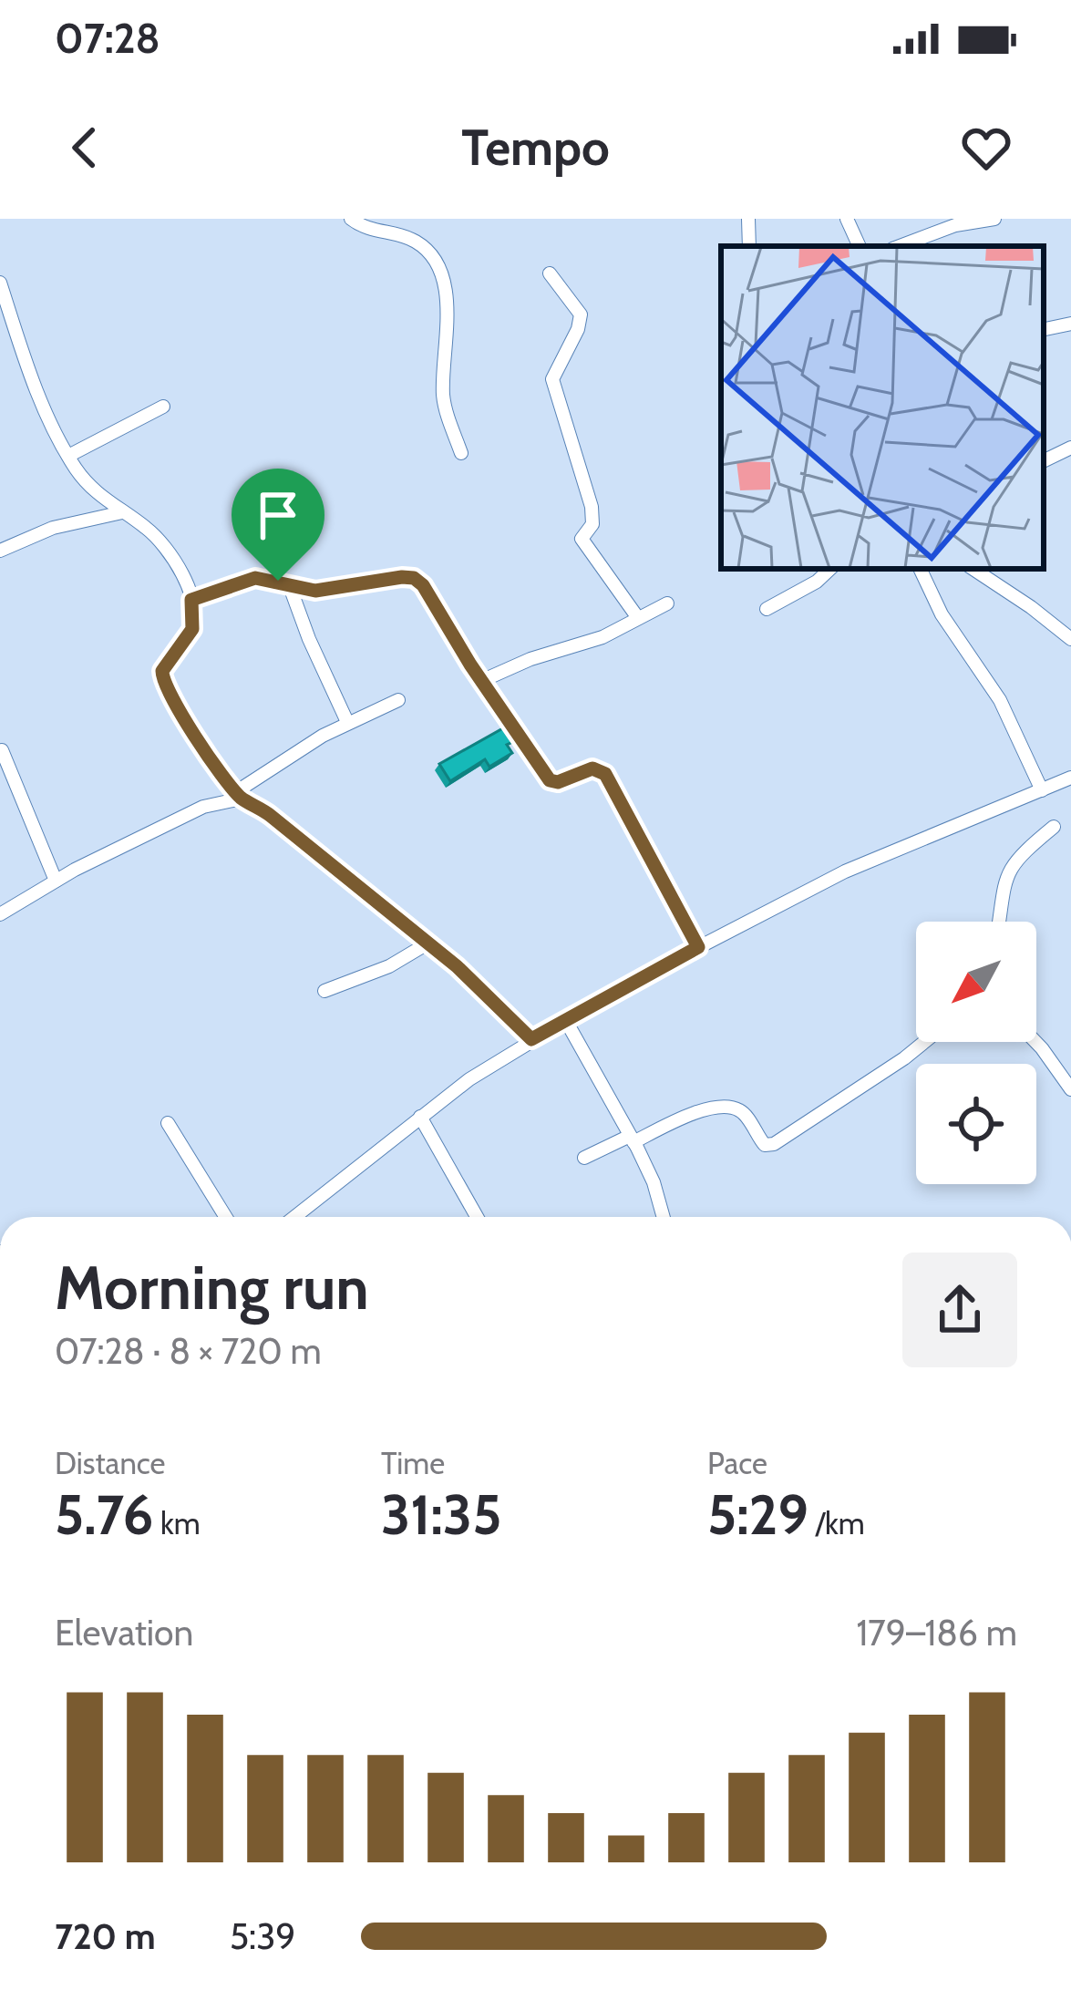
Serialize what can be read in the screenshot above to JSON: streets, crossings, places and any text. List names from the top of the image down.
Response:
{
  "north": "bottom left",
  "page": {
    "status": "07:28",
    "header": "Tempo",
    "heading": ["Morning run", "07:28 · 8 × 720 m"],
    "stats": [
      ["Distance", "5.76 km"],
      ["Time", "31:35"],
      ["Pace", "5:29 /km"]
    ],
    "chart": ["Elevation", "179–186 m"],
    "list": [
      {
        "name": "720 m",
        "note": "5:39"
      }
    ]
  }
}
